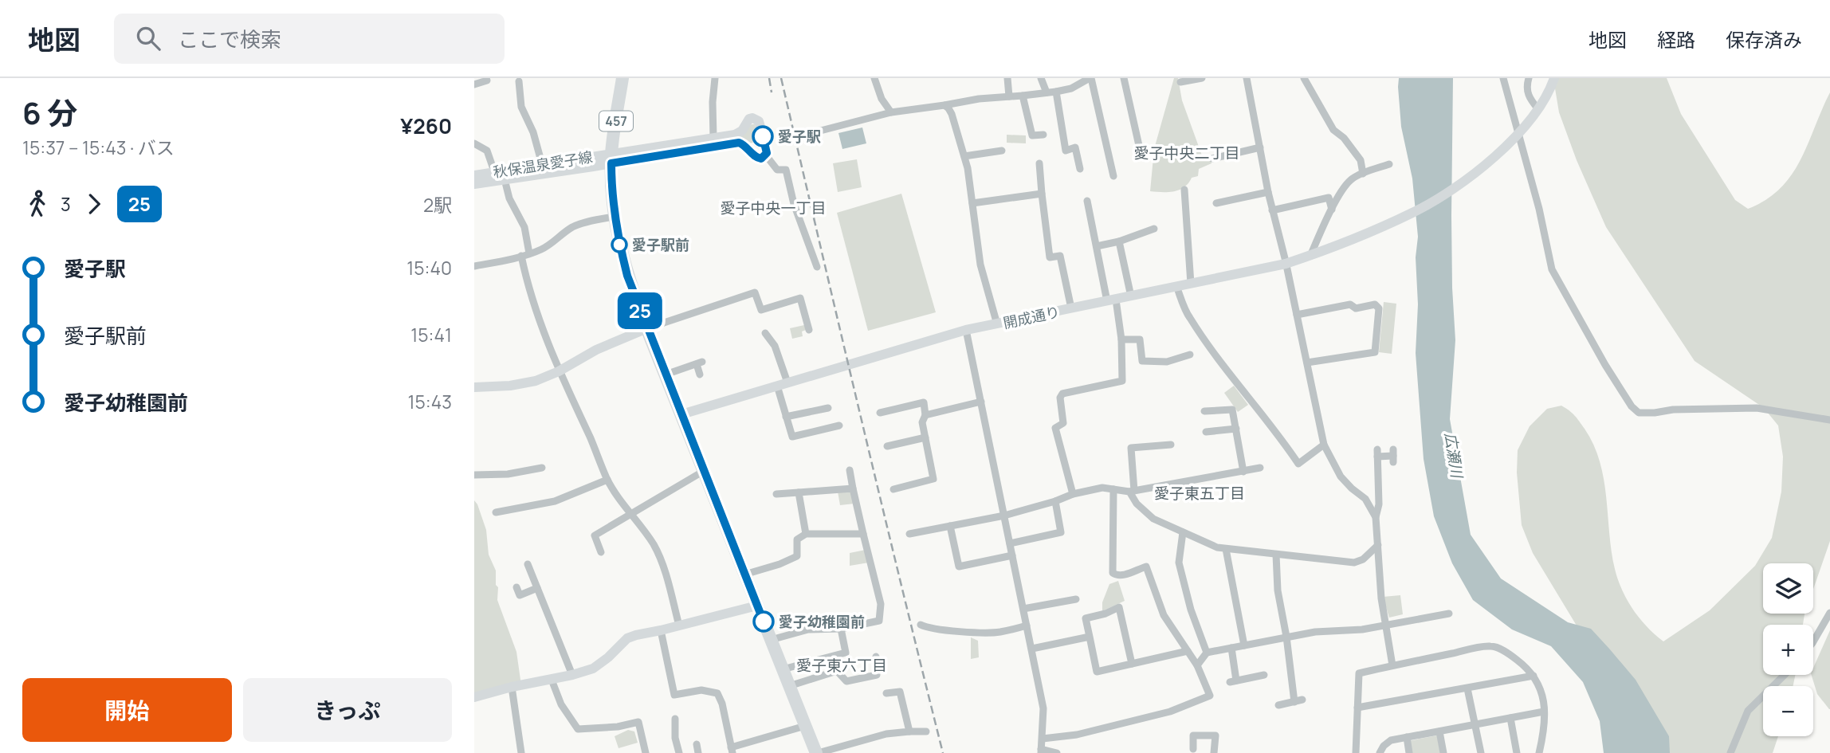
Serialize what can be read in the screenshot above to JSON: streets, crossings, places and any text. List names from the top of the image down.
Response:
{
  "streets": {
    "highway": ["457"],
    "street": ["秋保温泉愛子線", "開成通り"]
  },
  "crossings": [
    ["457", "秋保温泉愛子線"],
    ["457", "開成通り"]
  ],
  "districts": [
    "愛子中央二丁目",
    "愛子中央一丁目",
    "愛子東五丁目",
    "愛子東六丁目"
  ],
  "water": ["広瀬川"],
  "places": ["愛子駅", "愛子駅前", "愛子幼稚園前"],
  "lines": ["bus line 25"],
  "page": {
    "header": "地図",
    "search": "ここで検索",
    "nav": ["地図", "経路", "保存済み"],
    "heading": ["6 分", "15:37 – 15:43 · バス", "¥260"],
    "on_map": "25",
    "legs": ["3", "25", "2駅"],
    "list": [
      {
        "name": "愛子駅",
        "value": "15:40"
      },
      {
        "name": "愛子駅前",
        "value": "15:41"
      },
      {
        "name": "愛子幼稚園前",
        "value": "15:43"
      }
    ],
    "map_buttons": ["+", "−"],
    "buttons": ["開始", "きっぷ"]
  }
}
